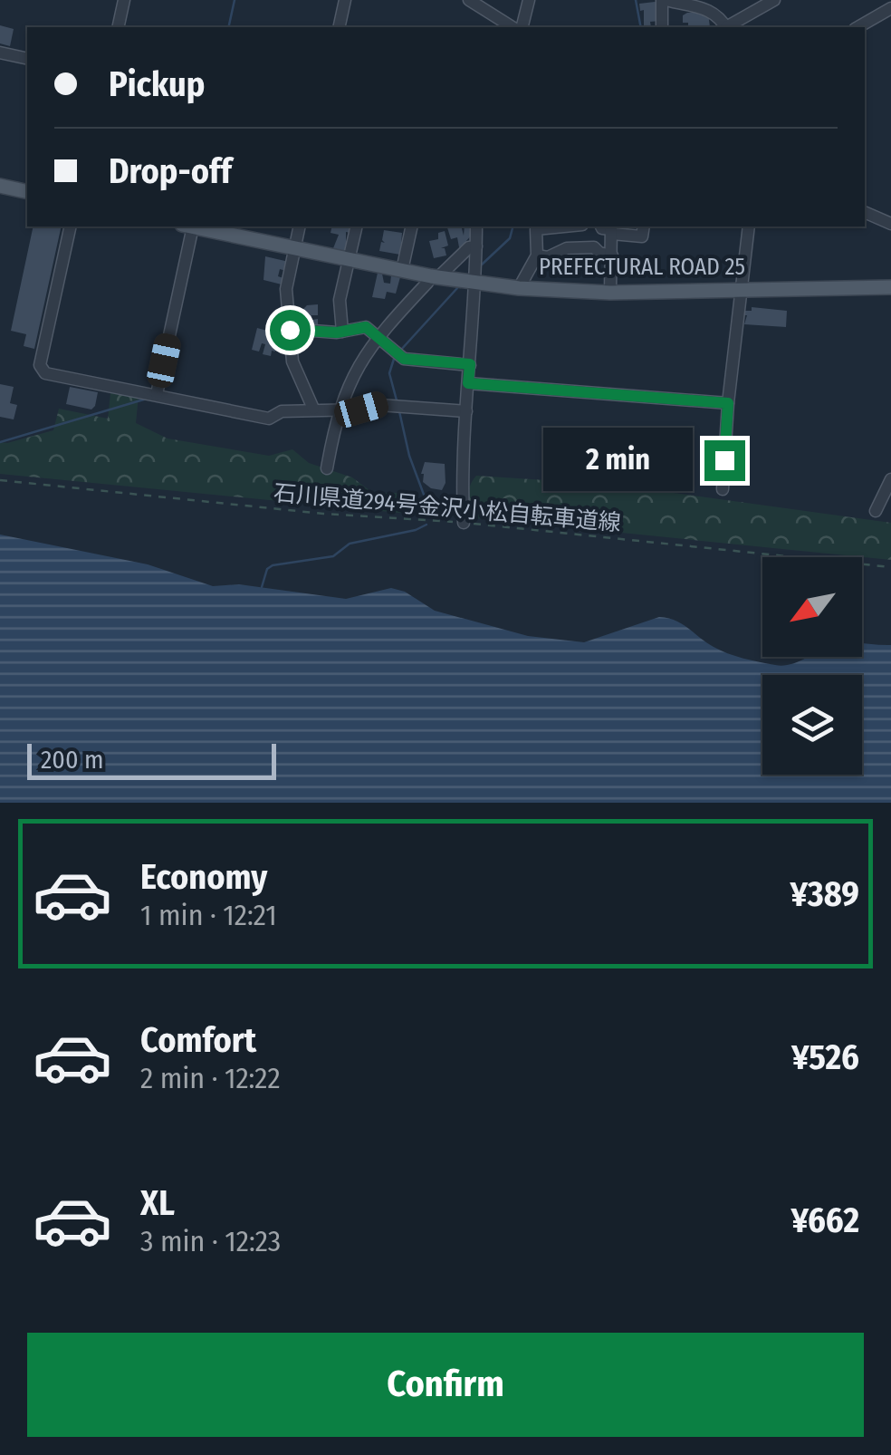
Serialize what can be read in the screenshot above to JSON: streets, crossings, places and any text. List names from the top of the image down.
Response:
{
  "streets": {
    "main road": ["PREFECTURAL ROAD 25"],
    "path": ["石川県道294号金沢小松自転車道線"]
  },
  "scale_bar": "200 m",
  "north": "bottom left",
  "page": {
    "banner": ["Pickup", "Drop-off"],
    "bubble": "2 min",
    "scale": "200 m",
    "list": [
      {
        "name": "Economy",
        "note": "1 min · 12:21",
        "value": "¥389"
      },
      {
        "name": "Comfort",
        "note": "2 min · 12:22",
        "value": "¥526"
      },
      {
        "name": "XL",
        "note": "3 min · 12:23",
        "value": "¥662"
      }
    ],
    "buttons": "Confirm"
  }
}
